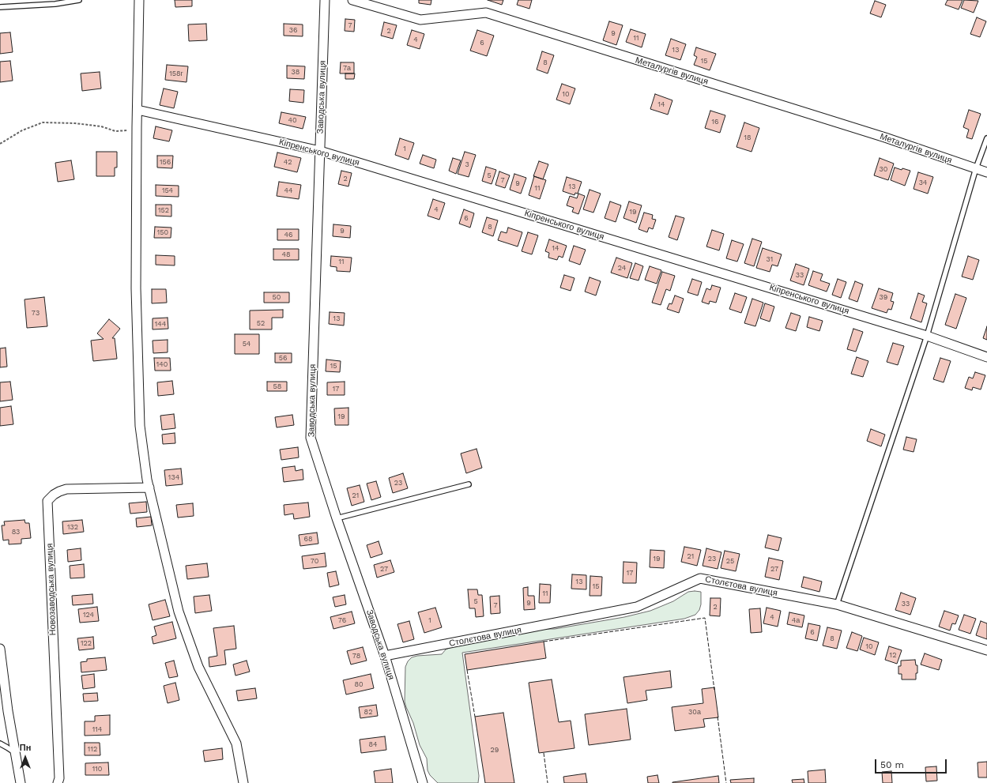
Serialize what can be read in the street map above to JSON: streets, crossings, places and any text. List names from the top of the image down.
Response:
{
  "streets": {
    "street": [
      "Металургів вулиця",
      "Заводська вулиця",
      "Кіпренського вулиця",
      "Столєтова вулиця",
      "Новозаводська вулиця"
    ]
  },
  "crossings": [
    ["Заводська вулиця", "Кіпренського вулиця"],
    ["Заводська вулиця", "Столєтова вулиця"]
  ],
  "house_numbers": [
    "7",
    "36",
    "2",
    "9",
    "11",
    "4",
    "6",
    "13",
    "15",
    "8",
    "7а",
    "38",
    "158г",
    "10",
    "14",
    "40",
    "16",
    "18",
    "1",
    "156",
    "42",
    "3",
    "30",
    "5",
    "2",
    "7",
    "34",
    "9",
    "13",
    "11",
    "154",
    "44",
    "4",
    "152",
    "19",
    "6",
    "8",
    "9",
    "150",
    "46",
    "14",
    "48",
    "31",
    "11",
    "24",
    "33",
    "50",
    "39",
    "73",
    "13",
    "52",
    "144",
    "54",
    "56",
    "140",
    "15",
    "58",
    "17",
    "19",
    "134",
    "23",
    "21",
    "132",
    "83",
    "68",
    "21",
    "19",
    "23",
    "70",
    "25",
    "27",
    "27",
    "17",
    "13",
    "15",
    "11",
    "5",
    "9",
    "33",
    "7",
    "2",
    "124",
    "4",
    "76",
    "1",
    "4а",
    "6",
    "8",
    "122",
    "10",
    "12",
    "78",
    "80",
    "82",
    "30а",
    "114",
    "84",
    "112",
    "29",
    "110"
  ],
  "scale_bar": "50 m",
  "north": "top"
}
